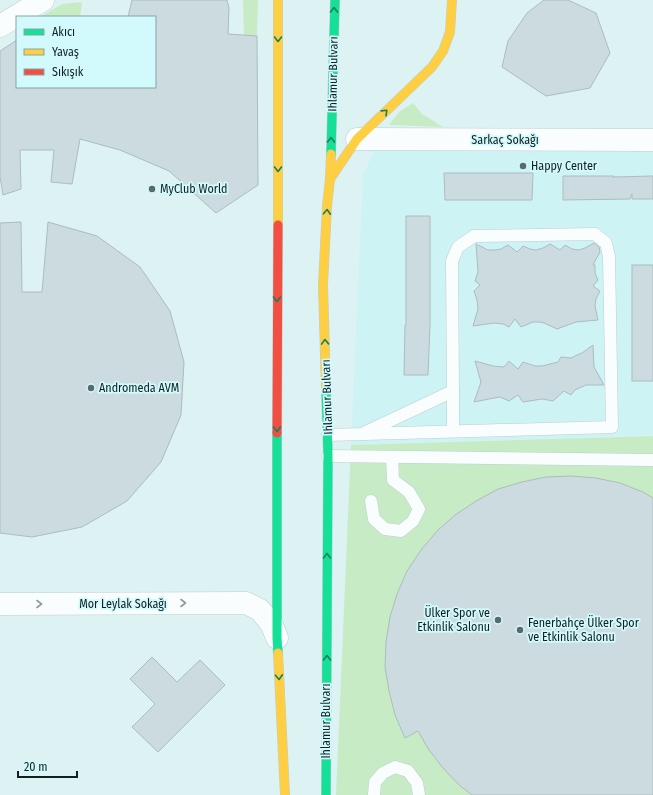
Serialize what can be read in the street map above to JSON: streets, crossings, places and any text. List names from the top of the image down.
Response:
{
  "streets": {
    "main road": ["Ihlamur Bulvarı"],
    "street": ["Sarkaç Sokağı", "Mor Leylak Sokağı"]
  },
  "one_way": ["Mor Leylak Sokağı"],
  "places": [
    "Happy Center",
    "MyClub World",
    "Andromeda AVM",
    "Ülker Spor ve Etkinlik Salonu",
    "Fenerbahçe Ülker Spor ve Etkinlik Salonu"
  ],
  "legend": ["Akıcı", "Yavaş", "Sıkışık"],
  "scale_bar": "20 m"
}
